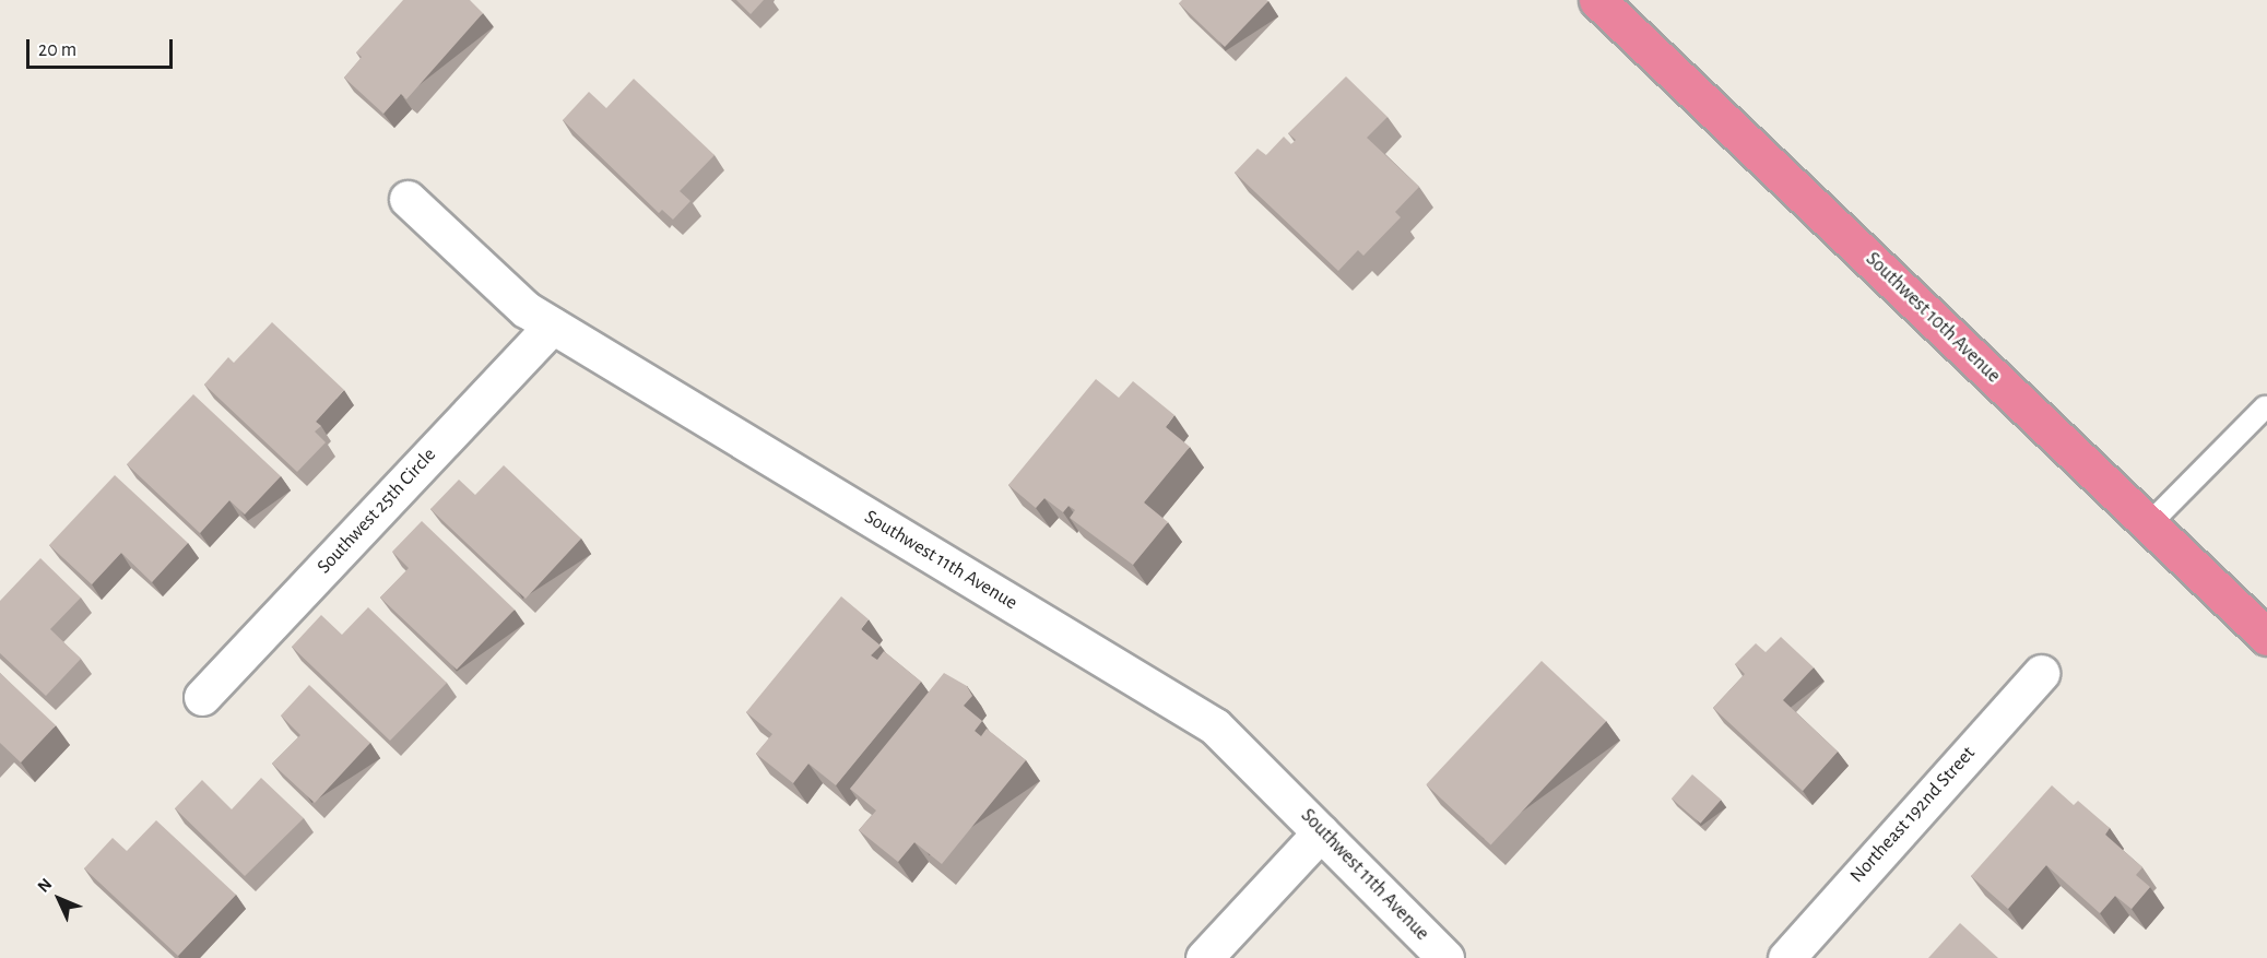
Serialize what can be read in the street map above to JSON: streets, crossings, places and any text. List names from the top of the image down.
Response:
{
  "streets": {
    "highway": ["Southwest 10th Avenue"],
    "street": ["Southwest 25th Circle", "Southwest 11th Avenue", "Northeast 192nd Street"]
  },
  "crossings": [
    ["Southwest 25th Circle", "Southwest 11th Avenue"]
  ],
  "scale_bar": "20 m",
  "north": "top left"
}
